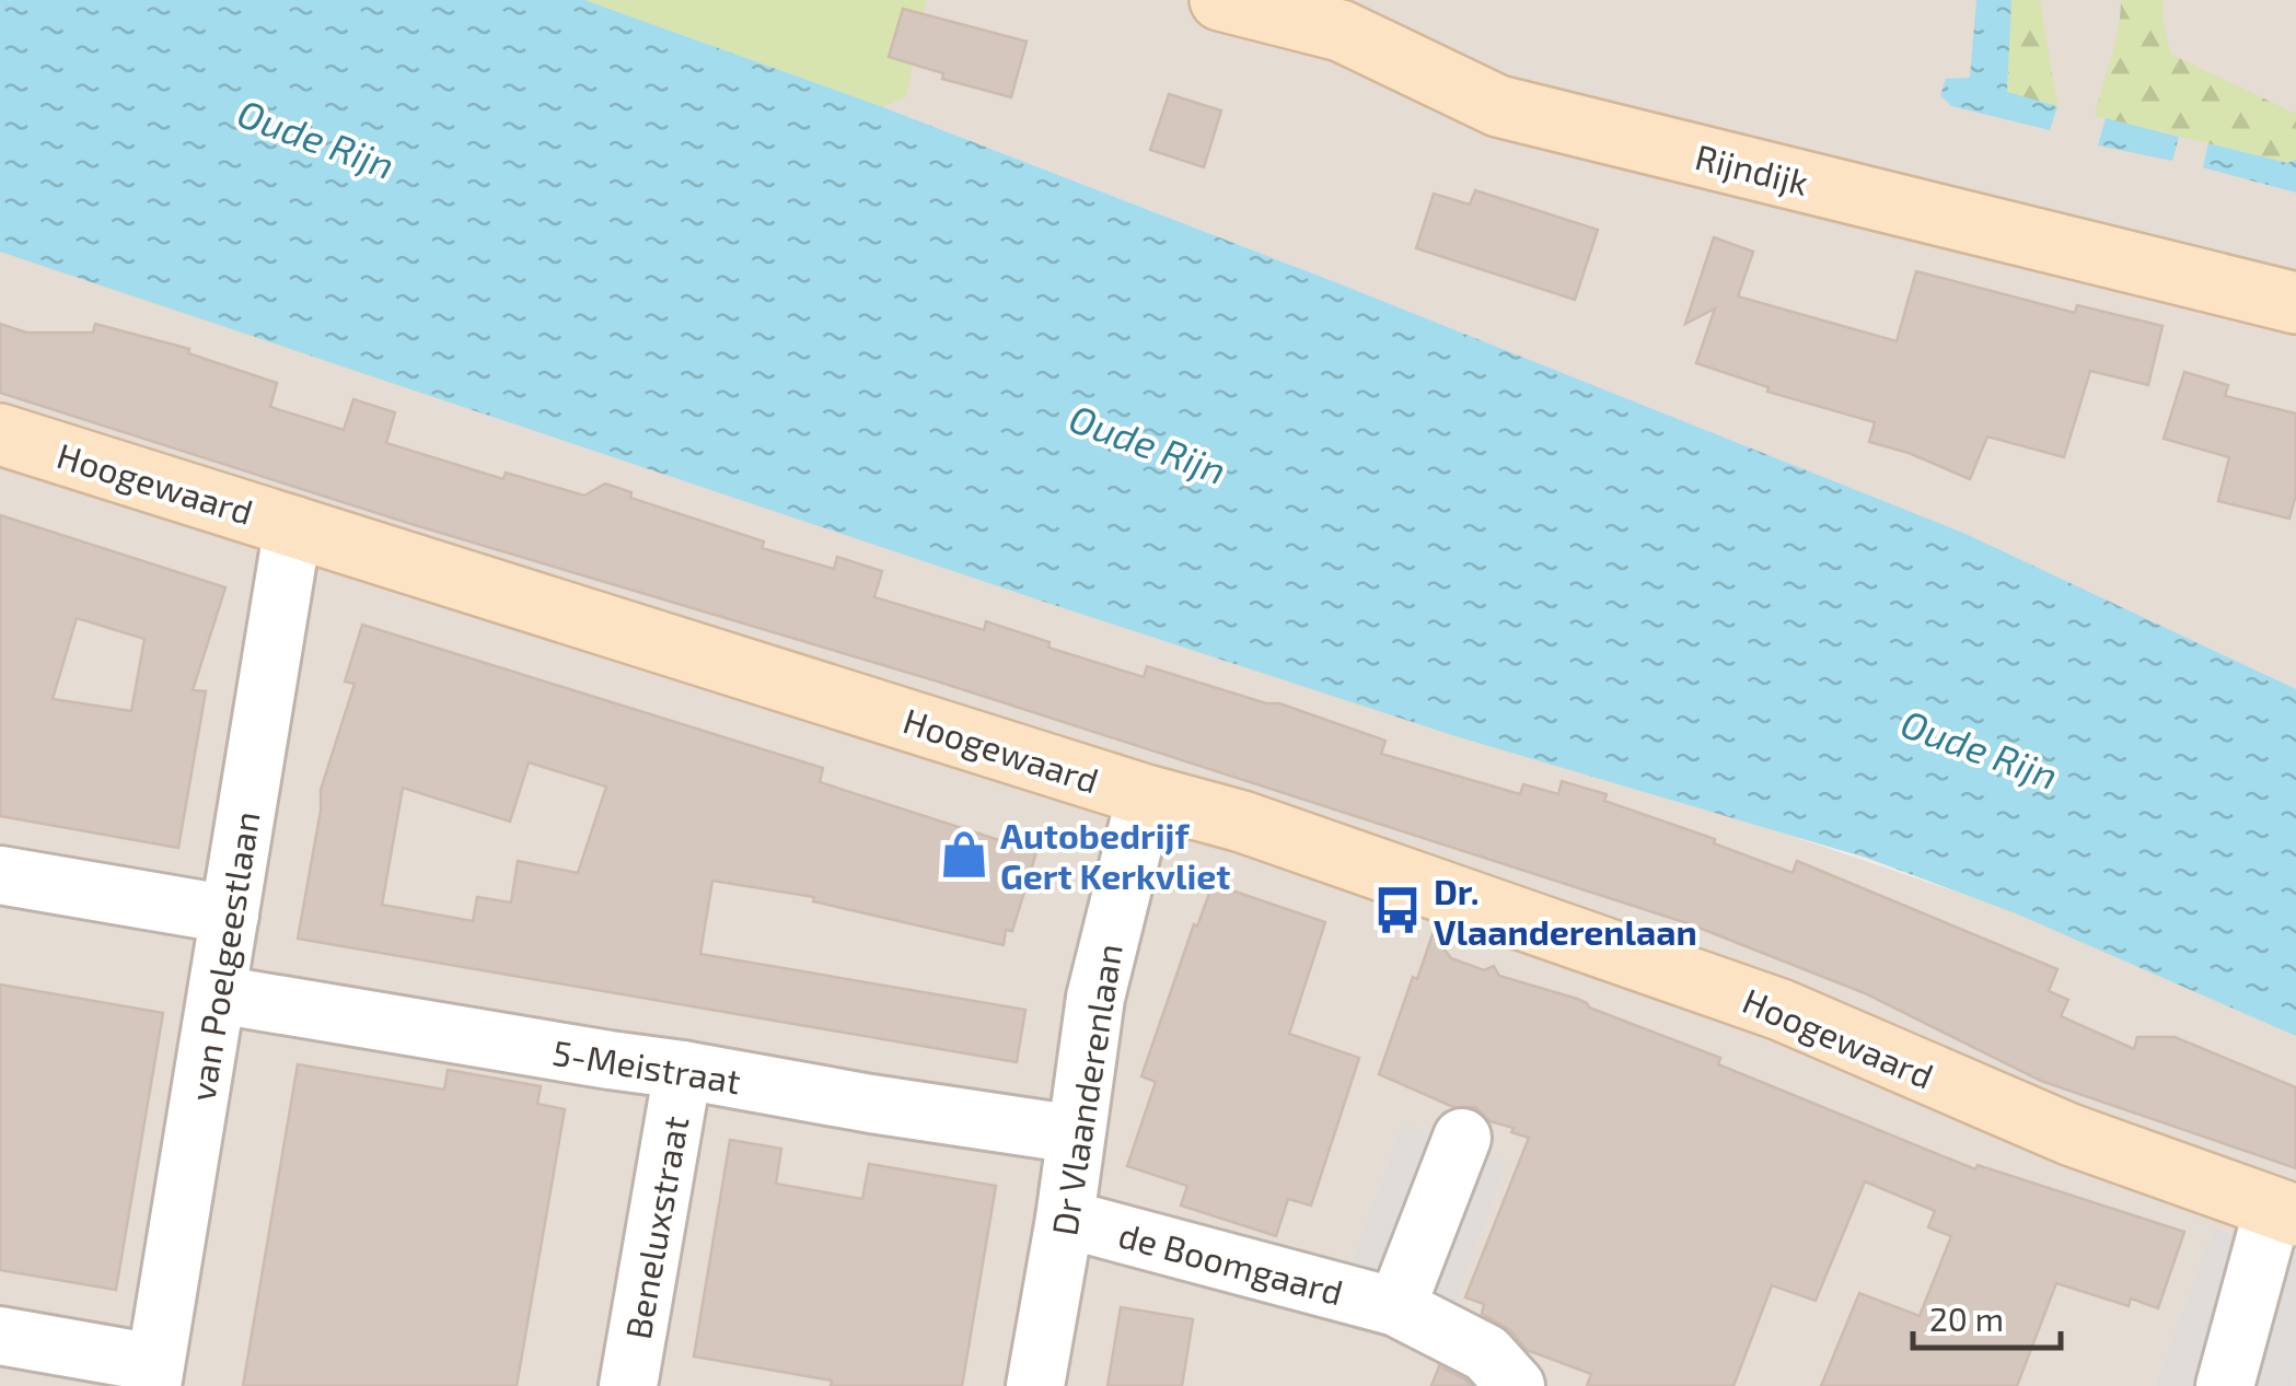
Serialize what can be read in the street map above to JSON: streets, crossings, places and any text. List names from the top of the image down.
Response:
{
  "streets": {
    "street": [
      "Rijndijk",
      "Hoogewaard",
      "van Poelgeestlaan",
      "5-Meistraat",
      "Dr Vlaanderenlaan",
      "Beneluxstraat",
      "de Boomgaard"
    ]
  },
  "crossings": [
    ["Hoogewaard", "van Poelgeestlaan"],
    ["Hoogewaard", "Dr Vlaanderenlaan"],
    ["van Poelgeestlaan", "5-Meistraat"],
    ["5-Meistraat", "Dr Vlaanderenlaan"],
    ["5-Meistraat", "Beneluxstraat"],
    ["Dr Vlaanderenlaan", "de Boomgaard"]
  ],
  "water": ["Oude Rijn"],
  "places": {
    "shop": ["Autobedrijf Gert Kerkvliet"],
    "bus stop": ["Dr. Vlaanderenlaan"]
  },
  "scale_bar": "20 m"
}
